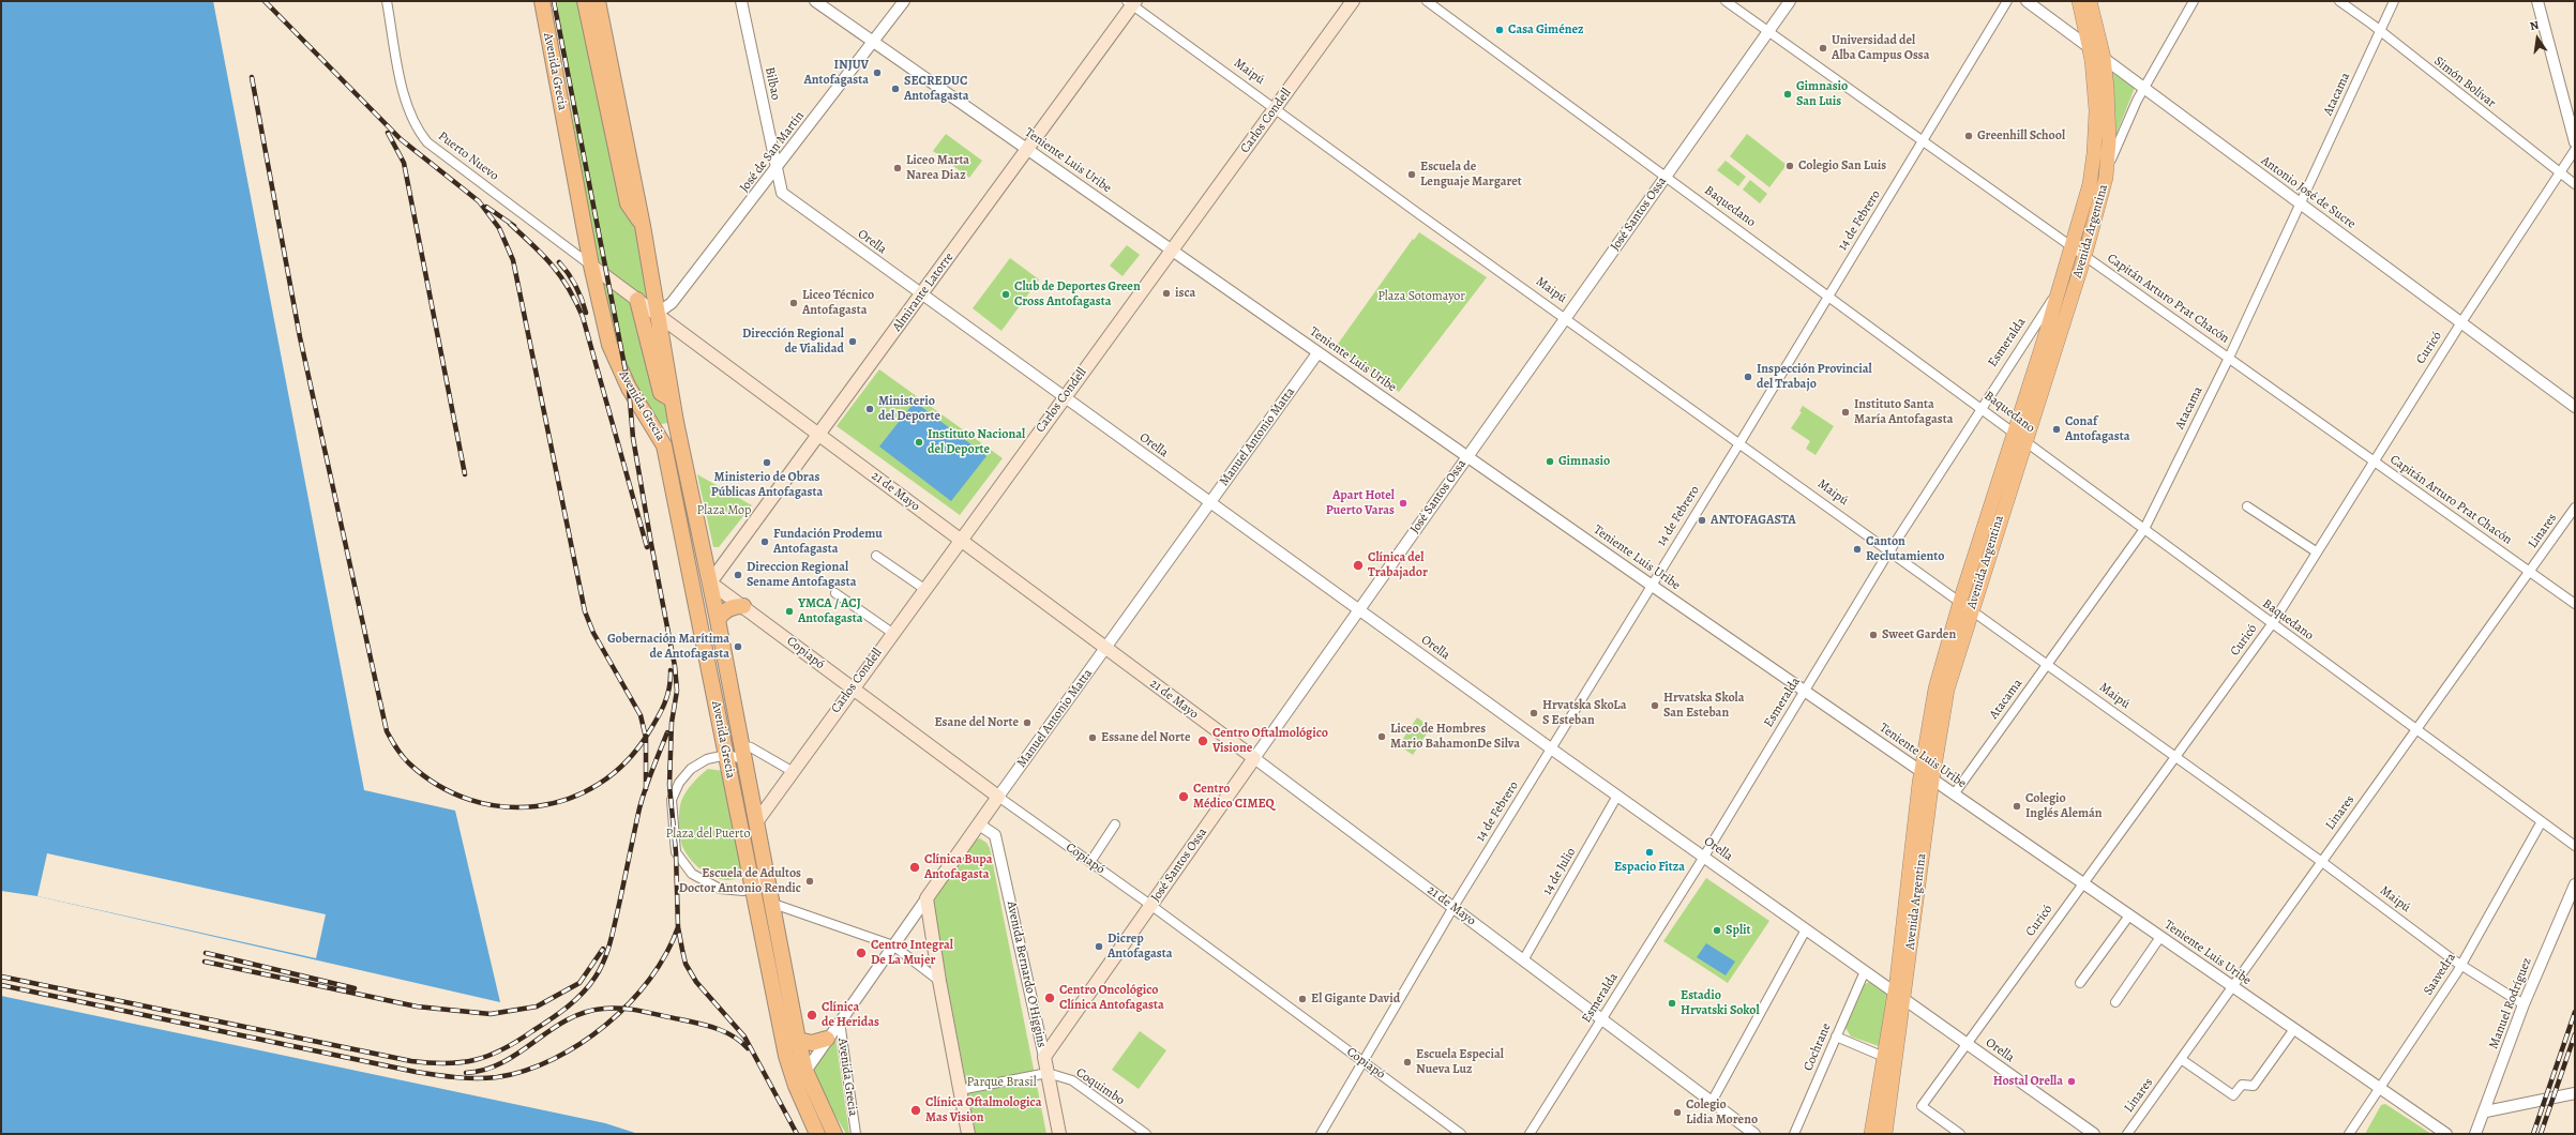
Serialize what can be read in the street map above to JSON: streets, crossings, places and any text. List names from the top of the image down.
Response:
{
  "streets": {
    "highway": ["Avenida Grecia"],
    "main road": [
      "Carlos Condell",
      "José Santos Ossa",
      "Avenida Argentina",
      "Almirante Latorre",
      "Manuel Antonio Matta",
      "21 de Mayo",
      "Copiapó",
      "Avenida Bernardo O'Higgins"
    ],
    "street": [
      "Maipú",
      "Simón Bolívar",
      "Bilbao",
      "Atacama",
      "José de San Martín",
      "Puerto Nuevo",
      "Teniente Luis Uribe",
      "Antonio José de Sucre",
      "Baquedano",
      "14 de Febrero",
      "Orella",
      "Capitán Arturo Prat Chacón",
      "Esmeralda",
      "Curicó",
      "Linares",
      "14 de Julio",
      "Saavedra",
      "Manuel Rodríguez",
      "Cochrane",
      "Coquimbo"
    ]
  },
  "crossings": [
    ["Avenida Grecia", "Carlos Condell"],
    ["Avenida Grecia", "José de San Martín"],
    ["Avenida Grecia", "Puerto Nuevo"],
    ["Avenida Grecia", "Almirante Latorre"],
    ["Avenida Grecia", "Manuel Antonio Matta"],
    ["Avenida Grecia", "21 de Mayo"],
    ["Avenida Grecia", "Copiapó"],
    ["Maipú", "Atacama"],
    ["Maipú", "Carlos Condell"],
    ["Maipú", "José Santos Ossa"],
    ["Maipú", "14 de Febrero"],
    ["Maipú", "Avenida Argentina"],
    ["Maipú", "Almirante Latorre"],
    ["Maipú", "Esmeralda"],
    ["Maipú", "Curicó"],
    ["Maipú", "Linares"],
    ["Maipú", "Saavedra"],
    ["Maipú", "Manuel Rodríguez"],
    ["Simón Bolívar", "Atacama"],
    ["Simón Bolívar", "Curicó"],
    ["Bilbao", "José de San Martín"],
    ["Bilbao", "Orella"],
    ["Atacama", "Teniente Luis Uribe"],
    ["Atacama", "Antonio José de Sucre"],
    ["Atacama", "Baquedano"],
    ["Atacama", "Capitán Arturo Prat Chacón"],
    ["Carlos Condell", "Teniente Luis Uribe"],
    ["Carlos Condell", "Orella"],
    ["Carlos Condell", "21 de Mayo"],
    ["Carlos Condell", "Copiapó"],
    ["José de San Martín", "Teniente Luis Uribe"],
    ["José de San Martín", "Orella"],
    ["José de San Martín", "21 de Mayo"],
    ["Puerto Nuevo", "21 de Mayo"],
    ["Teniente Luis Uribe", "José Santos Ossa"],
    ["Teniente Luis Uribe", "14 de Febrero"],
    ["Teniente Luis Uribe", "Avenida Argentina"],
    ["Teniente Luis Uribe", "Almirante Latorre"],
    ["Teniente Luis Uribe", "Esmeralda"],
    ["Teniente Luis Uribe", "Curicó"],
    ["Teniente Luis Uribe", "Manuel Antonio Matta"],
    ["Teniente Luis Uribe", "Linares"],
    ["Teniente Luis Uribe", "Saavedra"],
    ["Antonio José de Sucre", "Avenida Argentina"],
    ["Antonio José de Sucre", "Curicó"],
    ["Baquedano", "José Santos Ossa"],
    ["Baquedano", "14 de Febrero"],
    ["Baquedano", "Avenida Argentina"],
    ["Baquedano", "Esmeralda"],
    ["Baquedano", "Curicó"],
    ["Baquedano", "Linares"],
    ["Baquedano", "Saavedra"],
    ["José Santos Ossa", "Orella"],
    ["José Santos Ossa", "Capitán Arturo Prat Chacón"],
    ["José Santos Ossa", "21 de Mayo"],
    ["José Santos Ossa", "Copiapó"],
    ["José Santos Ossa", "Avenida Bernardo O'Higgins"],
    ["14 de Febrero", "Orella"],
    ["14 de Febrero", "Capitán Arturo Prat Chacón"],
    ["14 de Febrero", "21 de Mayo"],
    ["14 de Febrero", "Copiapó"],
    ["Avenida Argentina", "Orella"],
    ["Avenida Argentina", "Capitán Arturo Prat Chacón"],
    ["Avenida Argentina", "Esmeralda"],
    ["Orella", "Almirante Latorre"],
    ["Orella", "Esmeralda"],
    ["Orella", "Curicó"],
    ["Orella", "Manuel Antonio Matta"],
    ["Orella", "14 de Julio"],
    ["Orella", "Cochrane"],
    ["Almirante Latorre", "21 de Mayo"],
    ["Almirante Latorre", "Copiapó"],
    ["Capitán Arturo Prat Chacón", "Curicó"],
    ["Capitán Arturo Prat Chacón", "Linares"],
    ["Esmeralda", "21 de Mayo"],
    ["Manuel Antonio Matta", "21 de Mayo"],
    ["Manuel Antonio Matta", "Copiapó"],
    ["Manuel Antonio Matta", "Avenida Bernardo O'Higgins"],
    ["21 de Mayo", "14 de Julio"],
    ["Avenida Bernardo O'Higgins", "Coquimbo"]
  ],
  "parks": [
    "Plaza Sotomayor",
    "Plaza Mop",
    "Plaza del Puerto",
    "Parque Brasil"
  ],
  "places": [
    "Casa Giménez",
    "Universidad del Alba Campus Ossa",
    "INJUV Antofagasta",
    "SECREDUC Antofagasta",
    "Gimnasio San Luis",
    "Greenhill School",
    "Colegio San Luis",
    "Liceo Marta Narea Diaz",
    "Escuela de Lenguaje Margaret",
    "isca",
    "Club de Deportes Green Cross Antofagasta",
    "Liceo Técnico Antofagasta",
    "Dirección Regional de Vialidad",
    "Inspección Provincial del Trabajo",
    "Ministerio del Deporte",
    "Instituto Santa María Antofagasta",
    "Conaf Antofagasta",
    "Instituto Nacional del Deporte",
    "Gimnasio",
    "Ministerio de Obras Públicas Antofagasta",
    "Apart Hotel Puerto Varas",
    "ANTOFAGASTA",
    "Fundación Prodemu Antofagasta",
    "Canton Reclutamiento",
    "Clínica del Trabajador",
    "Direccion Regional Sename Antofagasta",
    "YMCA / ACJ Antofagasta",
    "Sweet Garden",
    "Gobernación Marítima de Antofagasta",
    "Hrvatska Skola San Esteban",
    "Hrvatska SkoLa S Esteban",
    "Esane del Norte",
    "Liceo de Hombres Mario BahamonDe Silva",
    "Essane del Norte",
    "Centro Oftalmológico Visione",
    "Centro Médico CIMEQ",
    "Colegio Inglés Alemán",
    "Espacio Fitza",
    "Clínica Bupa Antofagasta",
    "Escuela de Adultos Doctor Antonio Rendic",
    "Split",
    "Dicrep Antofagasta",
    "Centro Integral De La Mujer",
    "Centro Oncológico Clínica Antofagasta",
    "El Gigante David",
    "Estadio Hrvatski Sokol",
    "Clínica de Heridas",
    "Escuela Especial Nueva Luz",
    "Hostal Orella",
    "Clínica Oftalmologica Mas Vision",
    "Colegio Lidia Moreno"
  ],
  "north": "top"
}
